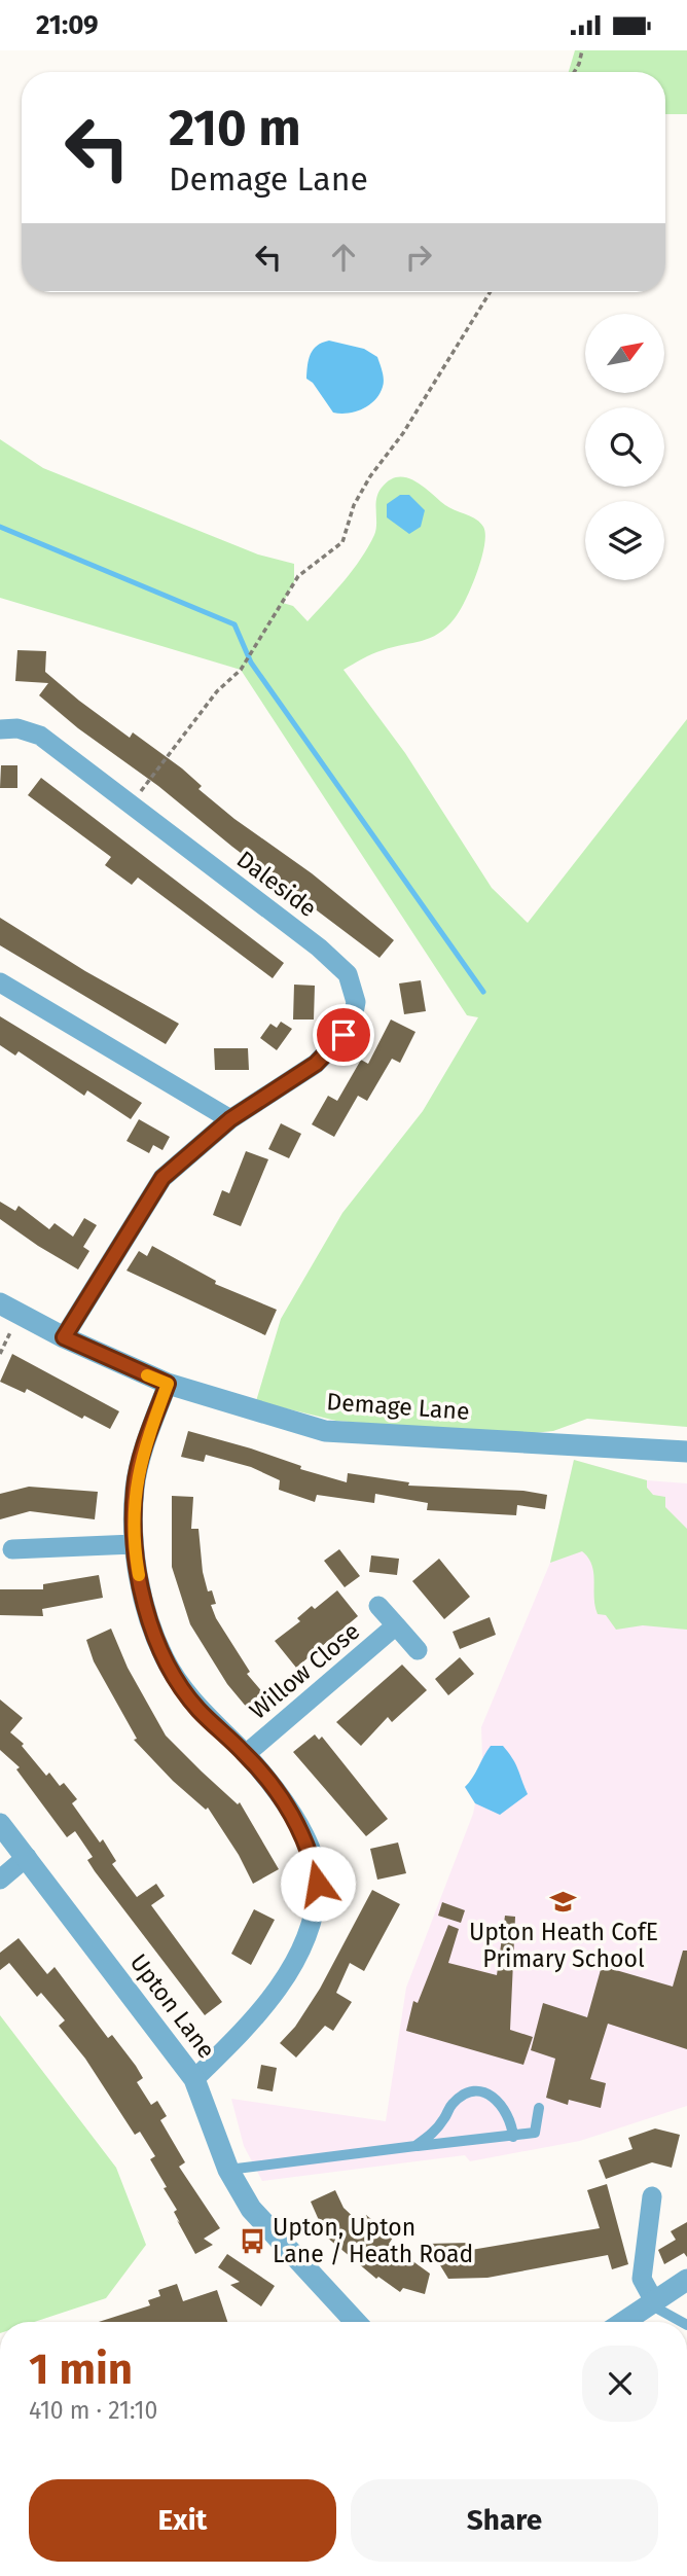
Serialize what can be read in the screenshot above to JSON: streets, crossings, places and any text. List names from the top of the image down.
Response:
{
  "streets": {
    "street": [
      "Daleside",
      "Demage Lane",
      "Willow Close",
      "Upton Lane"
    ]
  },
  "crossings": [
    ["Daleside", "Demage Lane"]
  ],
  "places": {
    "school or university": ["Upton Heath CofE Primary School"],
    "bus stop": ["Upton, Upton Lane / Heath Road"]
  },
  "north": "top right",
  "page": {
    "status": "21:09",
    "turn": ["210 m", "Demage Lane"],
    "heading": ["1 min", "410 m · 21:10"],
    "buttons": ["Exit", "Share"]
  }
}
